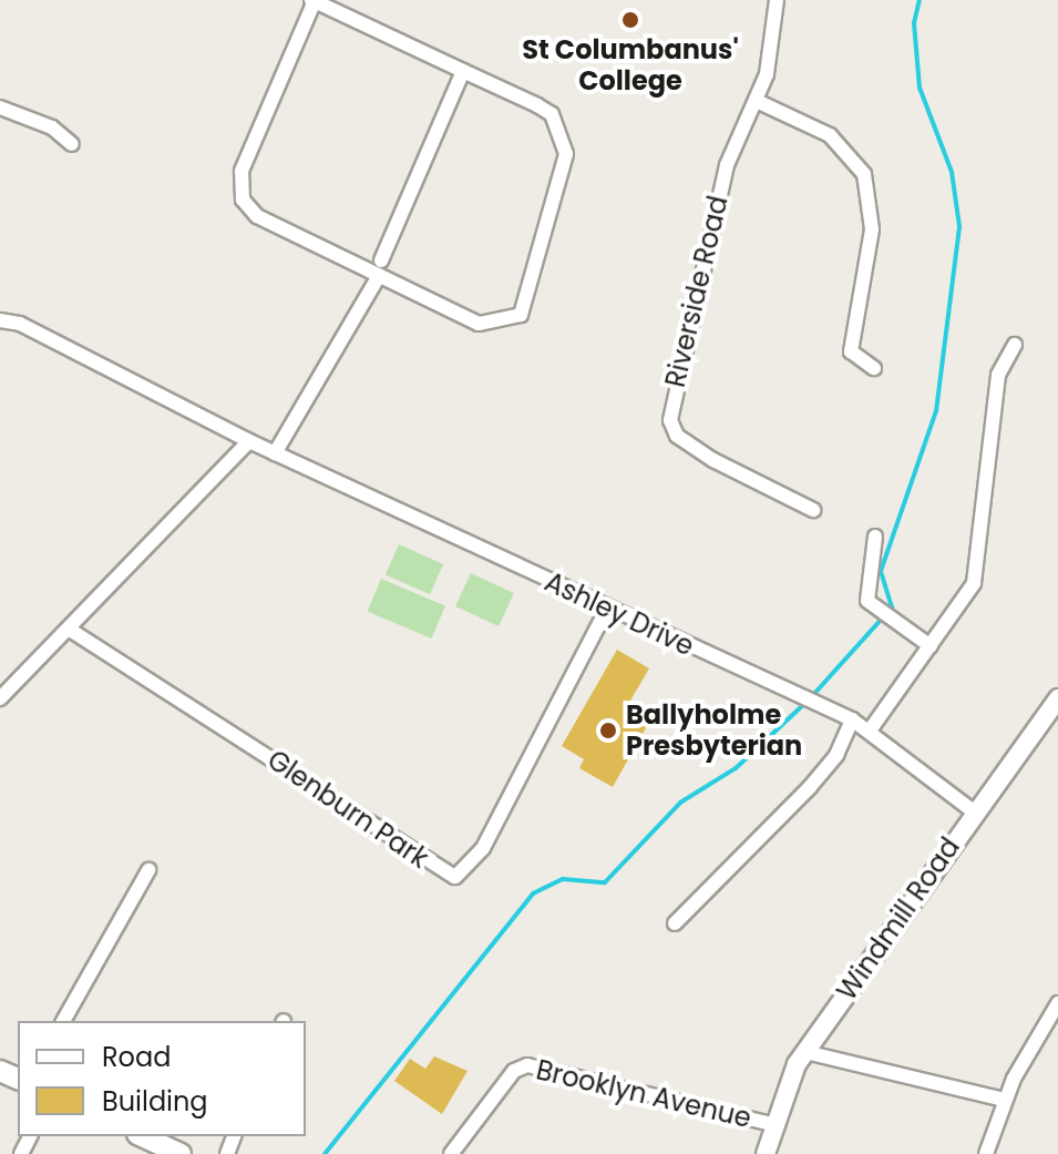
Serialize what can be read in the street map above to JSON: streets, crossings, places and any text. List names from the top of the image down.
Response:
{
  "streets": {
    "street": [
      "Riverside Road",
      "Ashley Drive",
      "Glenburn Park",
      "Windmill Road",
      "Brooklyn Avenue"
    ]
  },
  "crossings": [
    ["Ashley Drive", "Glenburn Park"],
    ["Ashley Drive", "Windmill Road"],
    ["Windmill Road", "Brooklyn Avenue"]
  ],
  "places": ["St Columbanus' College", "Ballyholme Presbyterian"],
  "legend": ["Road", "Building"]
}
